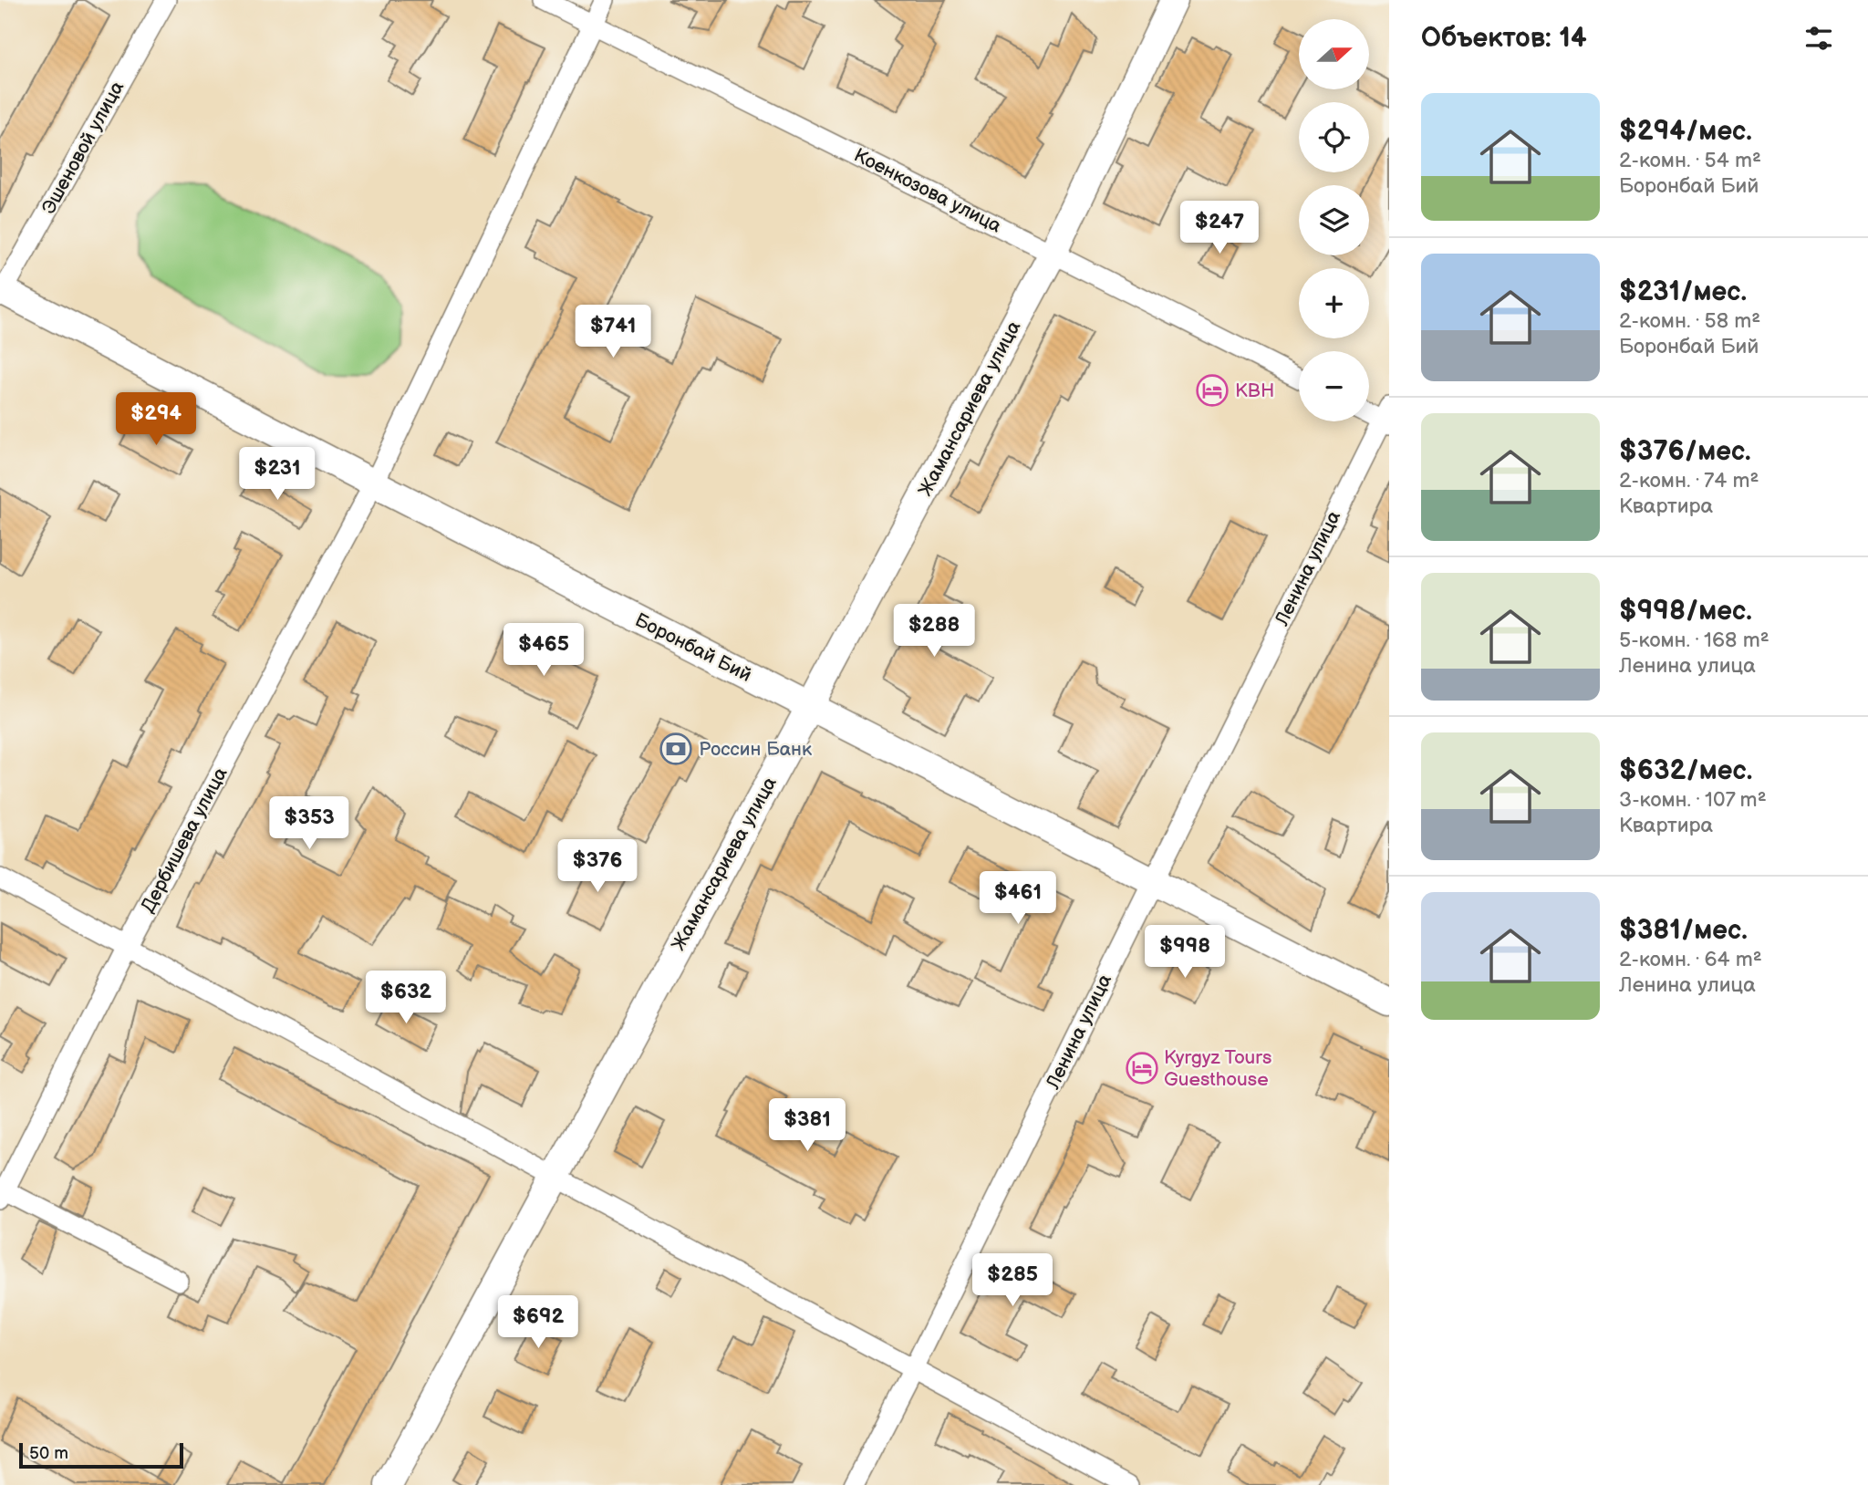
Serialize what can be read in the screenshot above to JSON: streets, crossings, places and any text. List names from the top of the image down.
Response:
{
  "streets": {
    "main road": ["Жамансариева улица", "Боронбай Бий"],
    "street": [
      "Эшеновой улица",
      "Коенкозова улица",
      "Ленина улица",
      "Дербишева улица"
    ]
  },
  "crossings": [
    ["Эшеновой улица", "Боронбай Бий"],
    ["Коенкозова улица", "Жамансариева улица"],
    ["Коенкозова улица", "Дербишева улица"],
    ["Жамансариева улица", "Боронбай Бий"],
    ["Ленина улица", "Боронбай Бий"],
    ["Боронбай Бий", "Дербишева улица"]
  ],
  "places": {
    "hotel": ["KBH", "Kyrgyz Tours Guesthouse"],
    "bank": ["Россин Банк"]
  },
  "scale_bar": "50 m",
  "north": "right",
  "page": {
    "heading": "Объектов: 14",
    "map_buttons": ["+", "−"],
    "list": [
      {
        "name": "$294/мес.",
        "note": "2-комн. · 54 m² · Боронбай Бий"
      },
      {
        "name": "$231/мес.",
        "note": "2-комн. · 58 m² · Боронбай Бий"
      },
      {
        "name": "$376/мес.",
        "note": "2-комн. · 74 m² · Квартира"
      },
      {
        "name": "$998/мес.",
        "note": "5-комн. · 168 m² · Ленина улица"
      },
      {
        "name": "$632/мес.",
        "note": "3-комн. · 107 m² · Квартира"
      },
      {
        "name": "$381/мес.",
        "note": "2-комн. · 64 m² · Ленина улица"
      }
    ],
    "price": [
      "$247",
      "$741",
      "$294",
      "$231",
      "$288",
      "$465",
      "$353",
      "$376",
      "$461",
      "$998",
      "$632",
      "$381",
      "$285",
      "$692"
    ],
    "scale": "50 m"
  }
}
